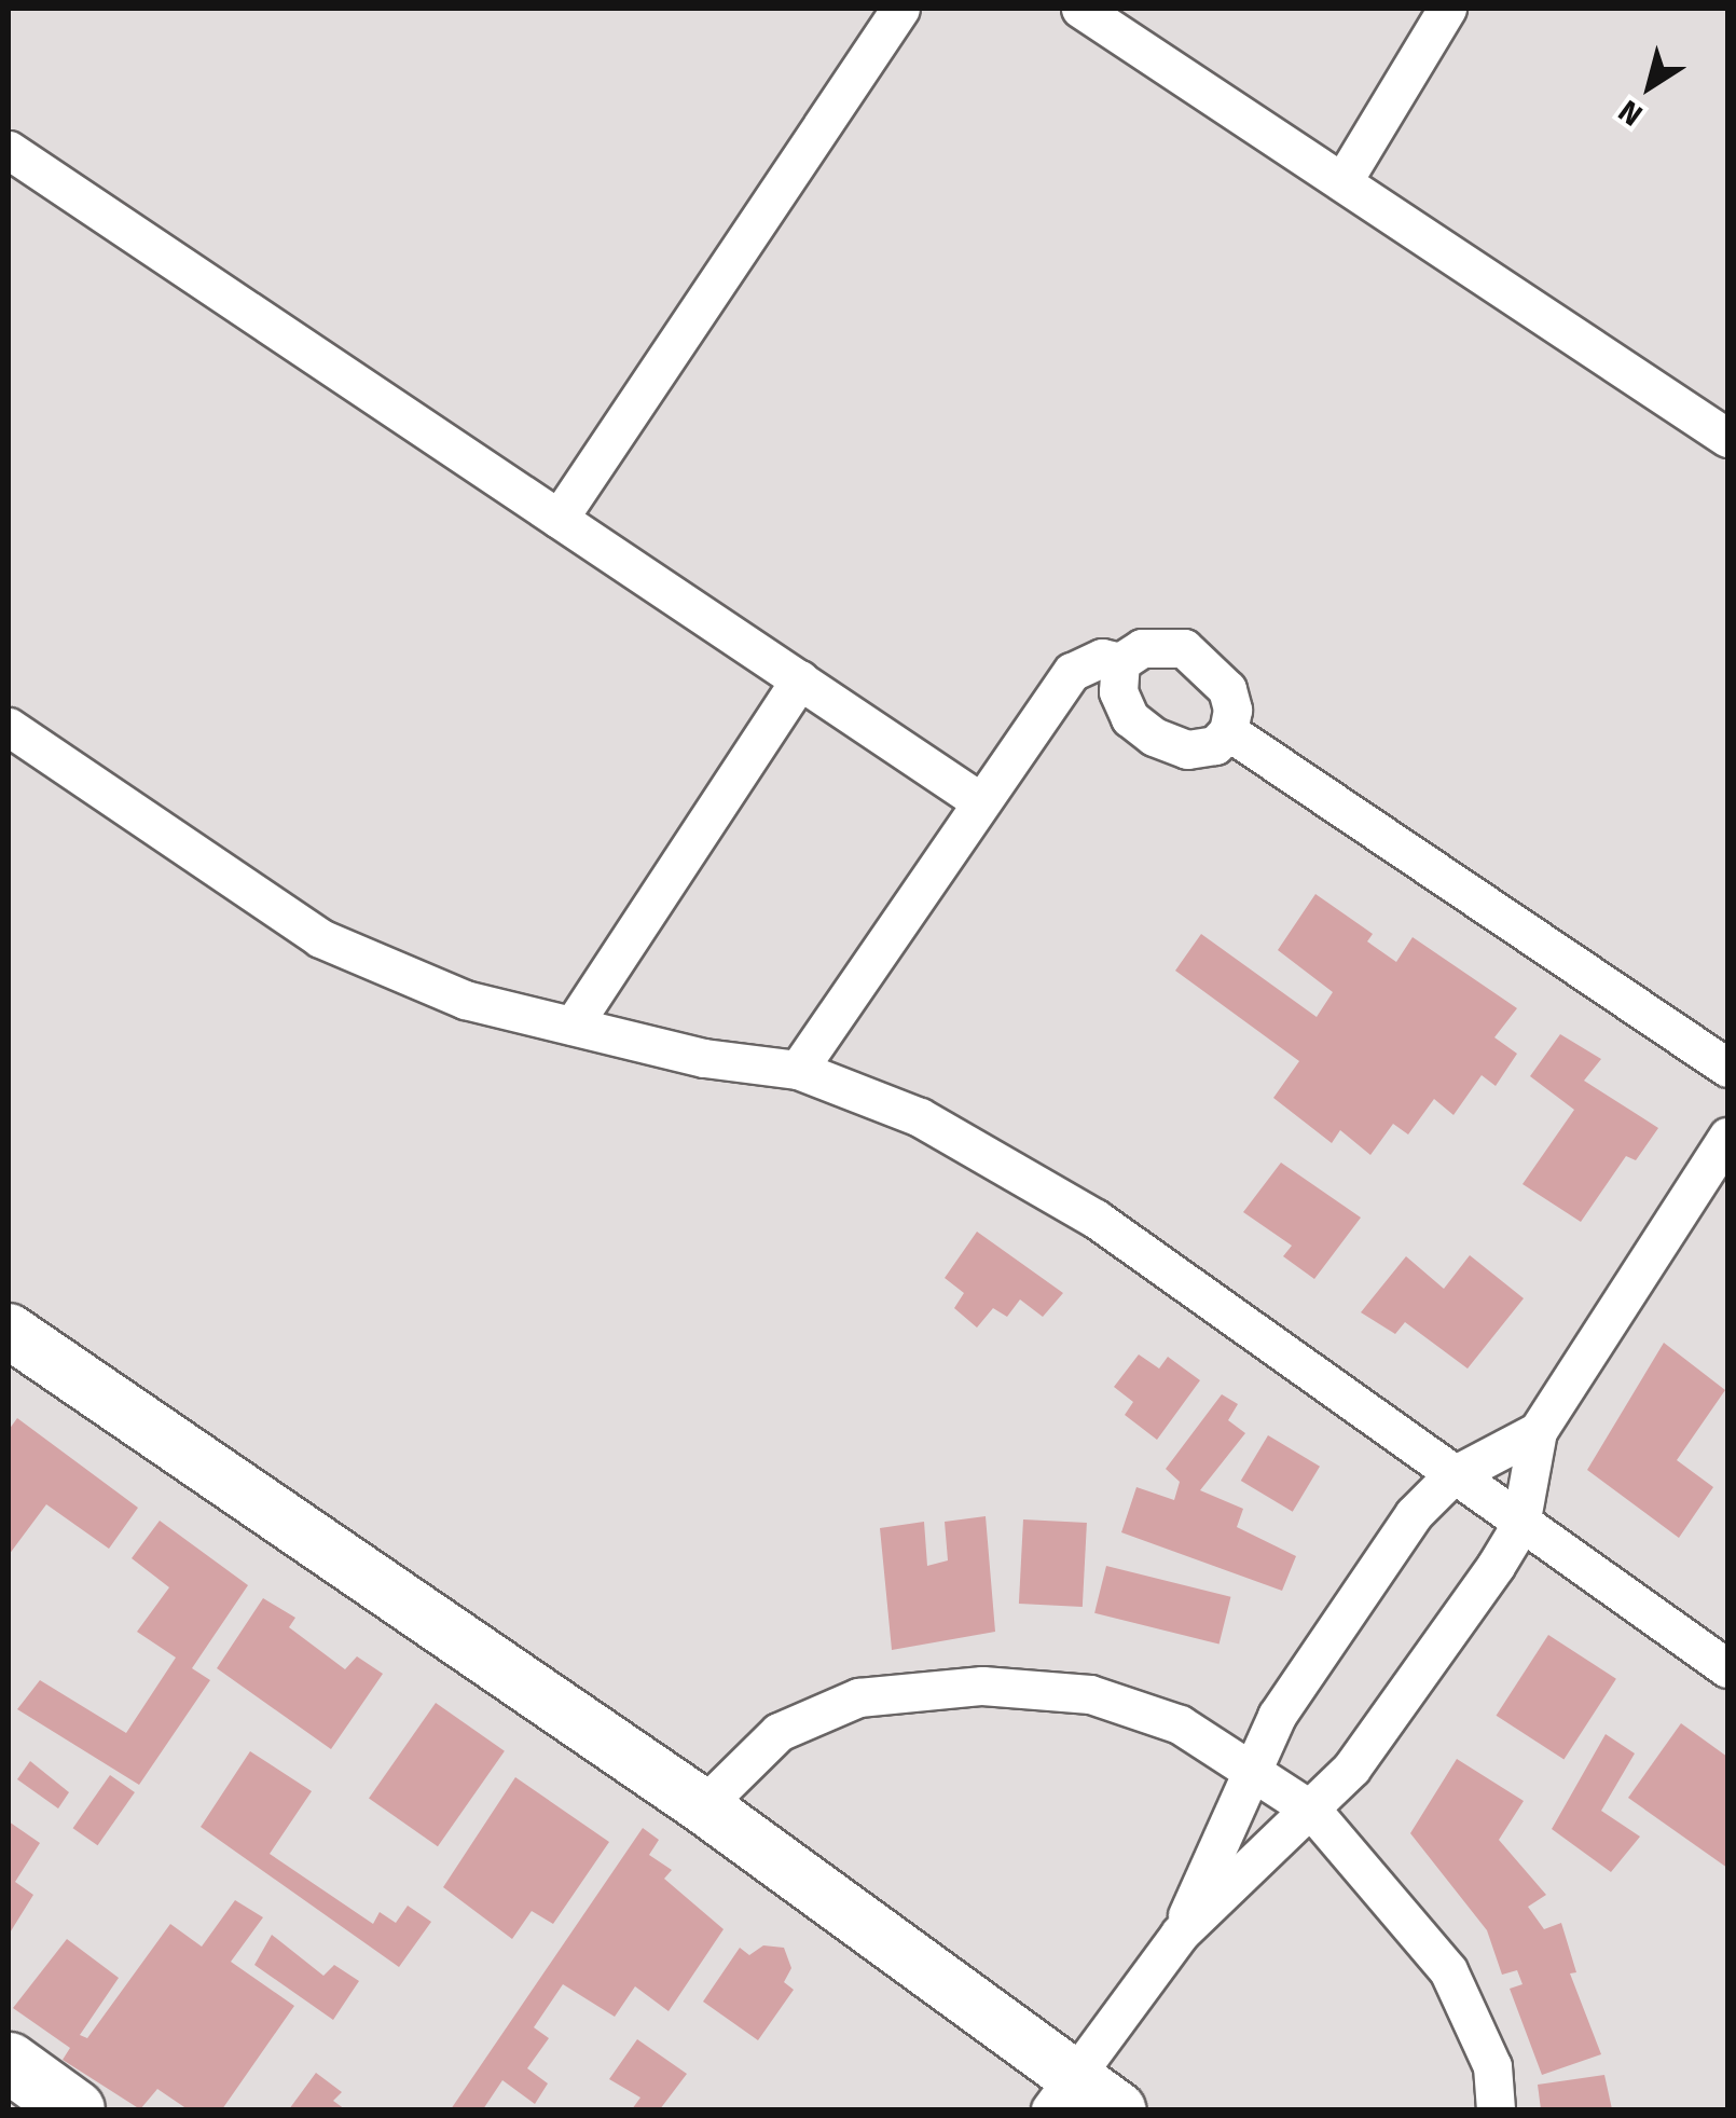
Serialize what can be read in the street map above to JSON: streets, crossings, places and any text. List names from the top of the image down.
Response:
{
  "north": "bottom left"
}
